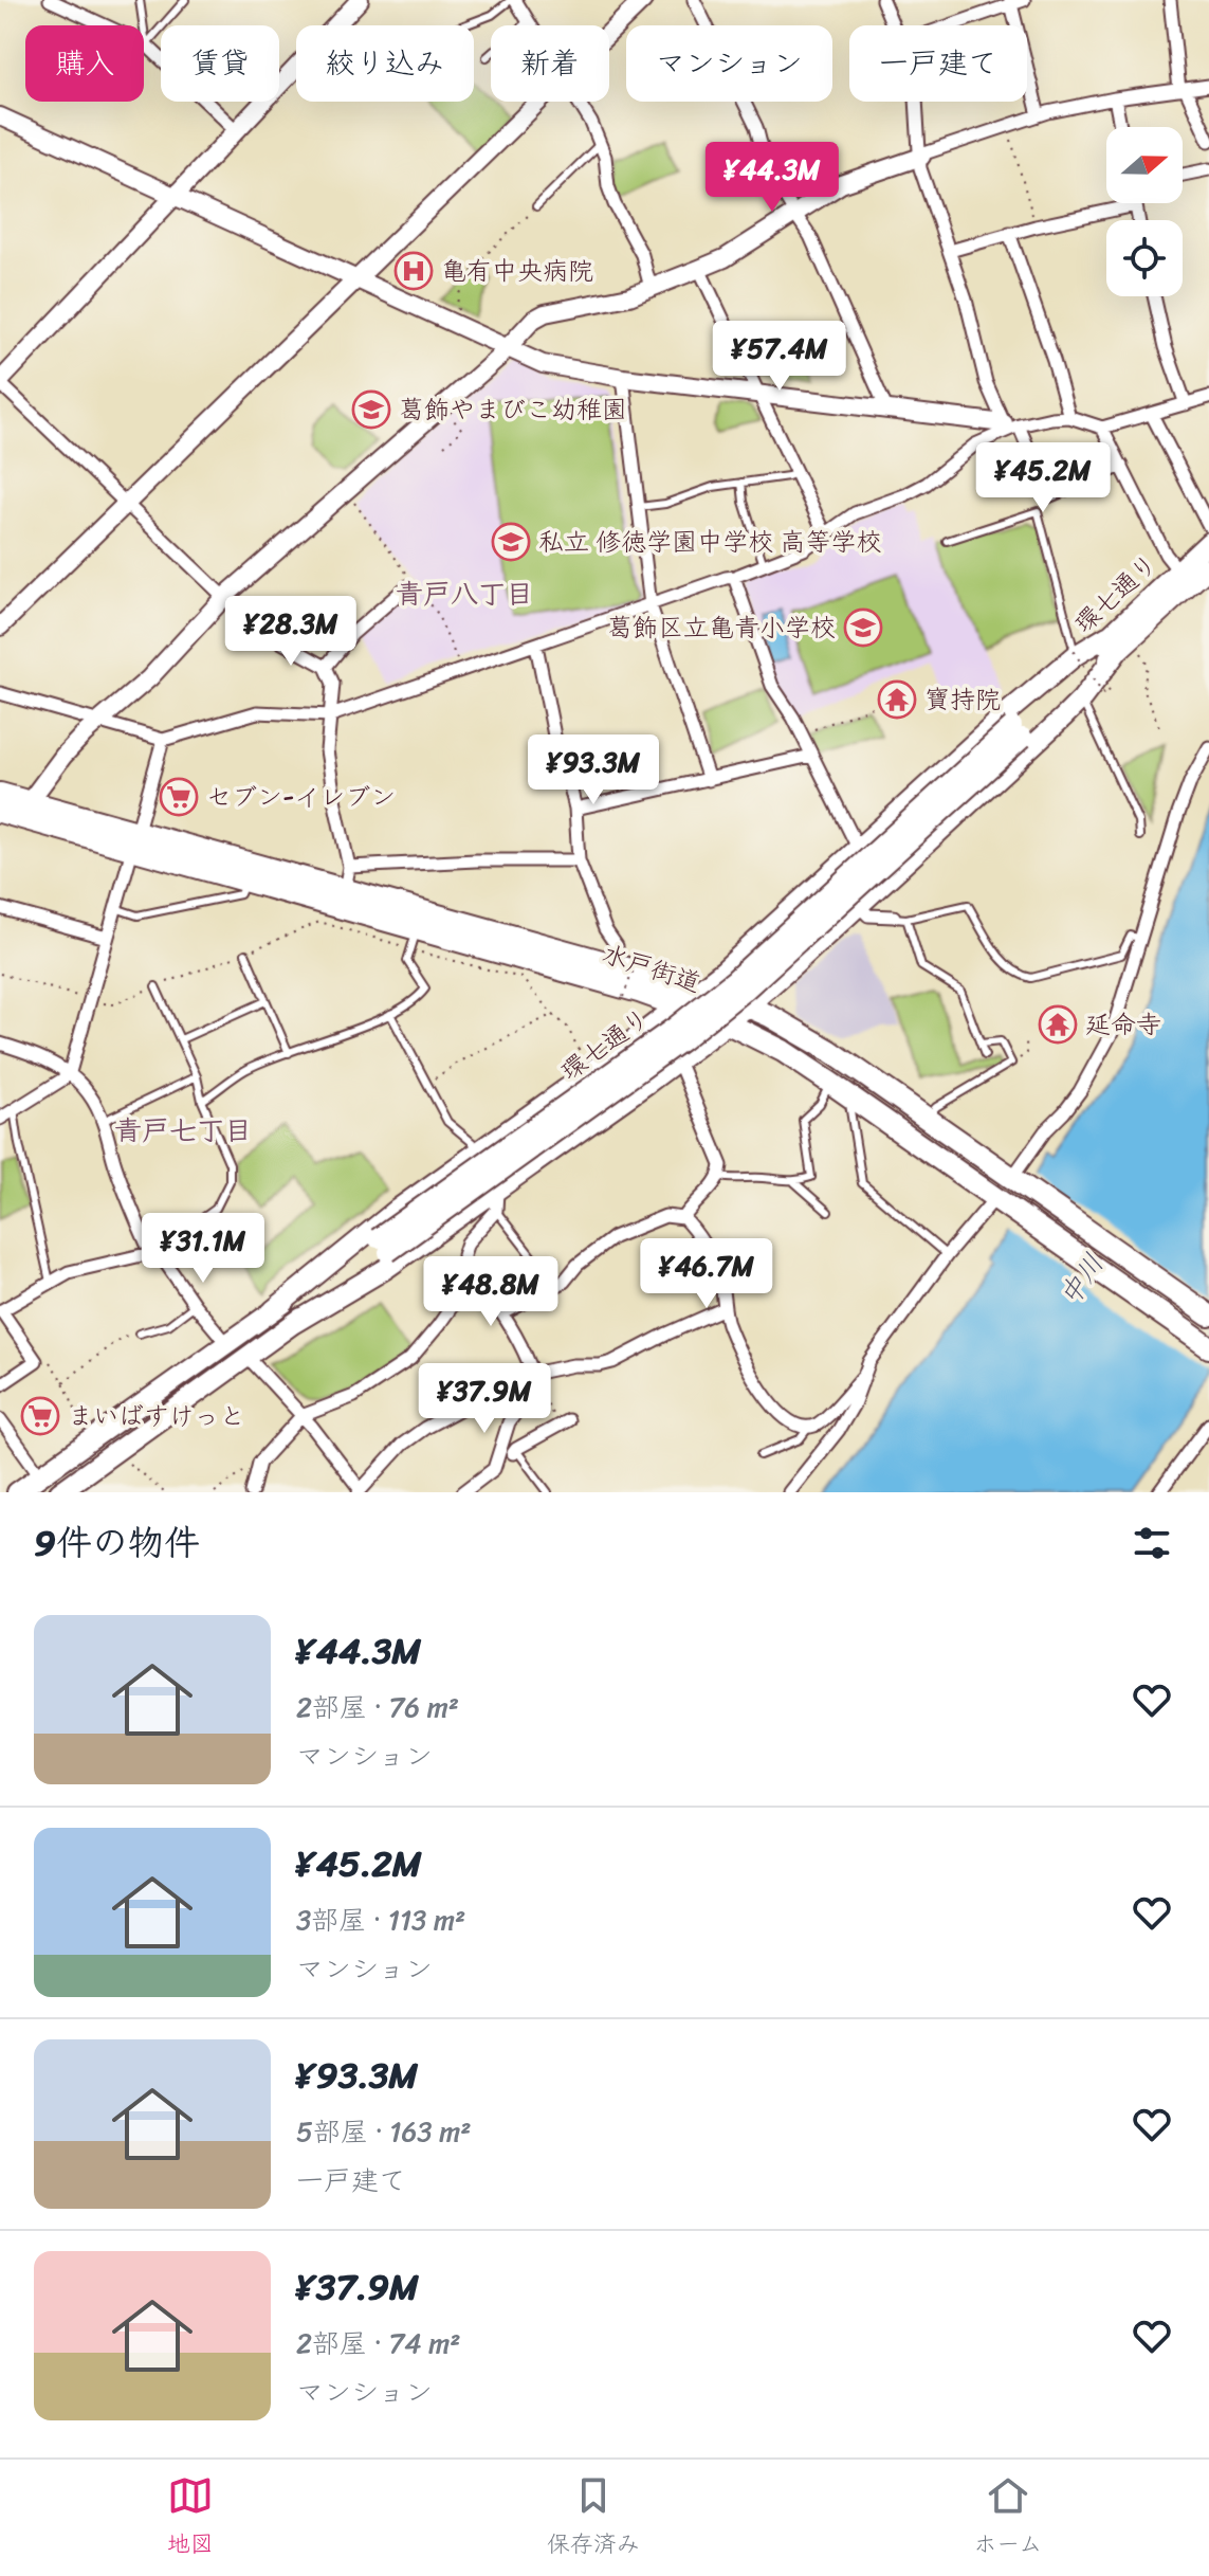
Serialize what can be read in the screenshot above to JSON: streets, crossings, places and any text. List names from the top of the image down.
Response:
{
  "streets": {
    "highway": ["水戸街道"],
    "main road": ["環七通り"]
  },
  "districts": ["青戸八丁目", "青戸七丁目"],
  "water": ["中川"],
  "places": {
    "hospital": ["亀有中央病院"],
    "school or university": ["葛飾やまびこ幼稚園", "私立 修徳学園中学校 高等学校", "葛飾区立亀青小学校"],
    "temple": ["寶持院", "延命寺"],
    "supermarket": ["セブン-イレブン", "まいばすけっと"]
  },
  "north": "right",
  "page": {
    "chip": [
      "購入",
      "賃貸",
      "絞り込み",
      "新着",
      "マンション",
      "一戸建て"
    ],
    "price": [
      "¥44.3M",
      "¥57.4M",
      "¥45.2M",
      "¥28.3M",
      "¥93.3M",
      "¥31.1M",
      "¥46.7M",
      "¥48.8M",
      "¥37.9M"
    ],
    "heading": "9件の物件",
    "list": [
      {
        "name": "¥44.3M",
        "note": "2部屋 · 76 m² · マンション"
      },
      {
        "name": "¥45.2M",
        "note": "3部屋 · 113 m² · マンション"
      },
      {
        "name": "¥93.3M",
        "note": "5部屋 · 163 m² · 一戸建て"
      },
      {
        "name": "¥37.9M",
        "note": "2部屋 · 74 m² · マンション"
      }
    ],
    "tabs": ["地図", "保存済み", "ホーム"]
  }
}
